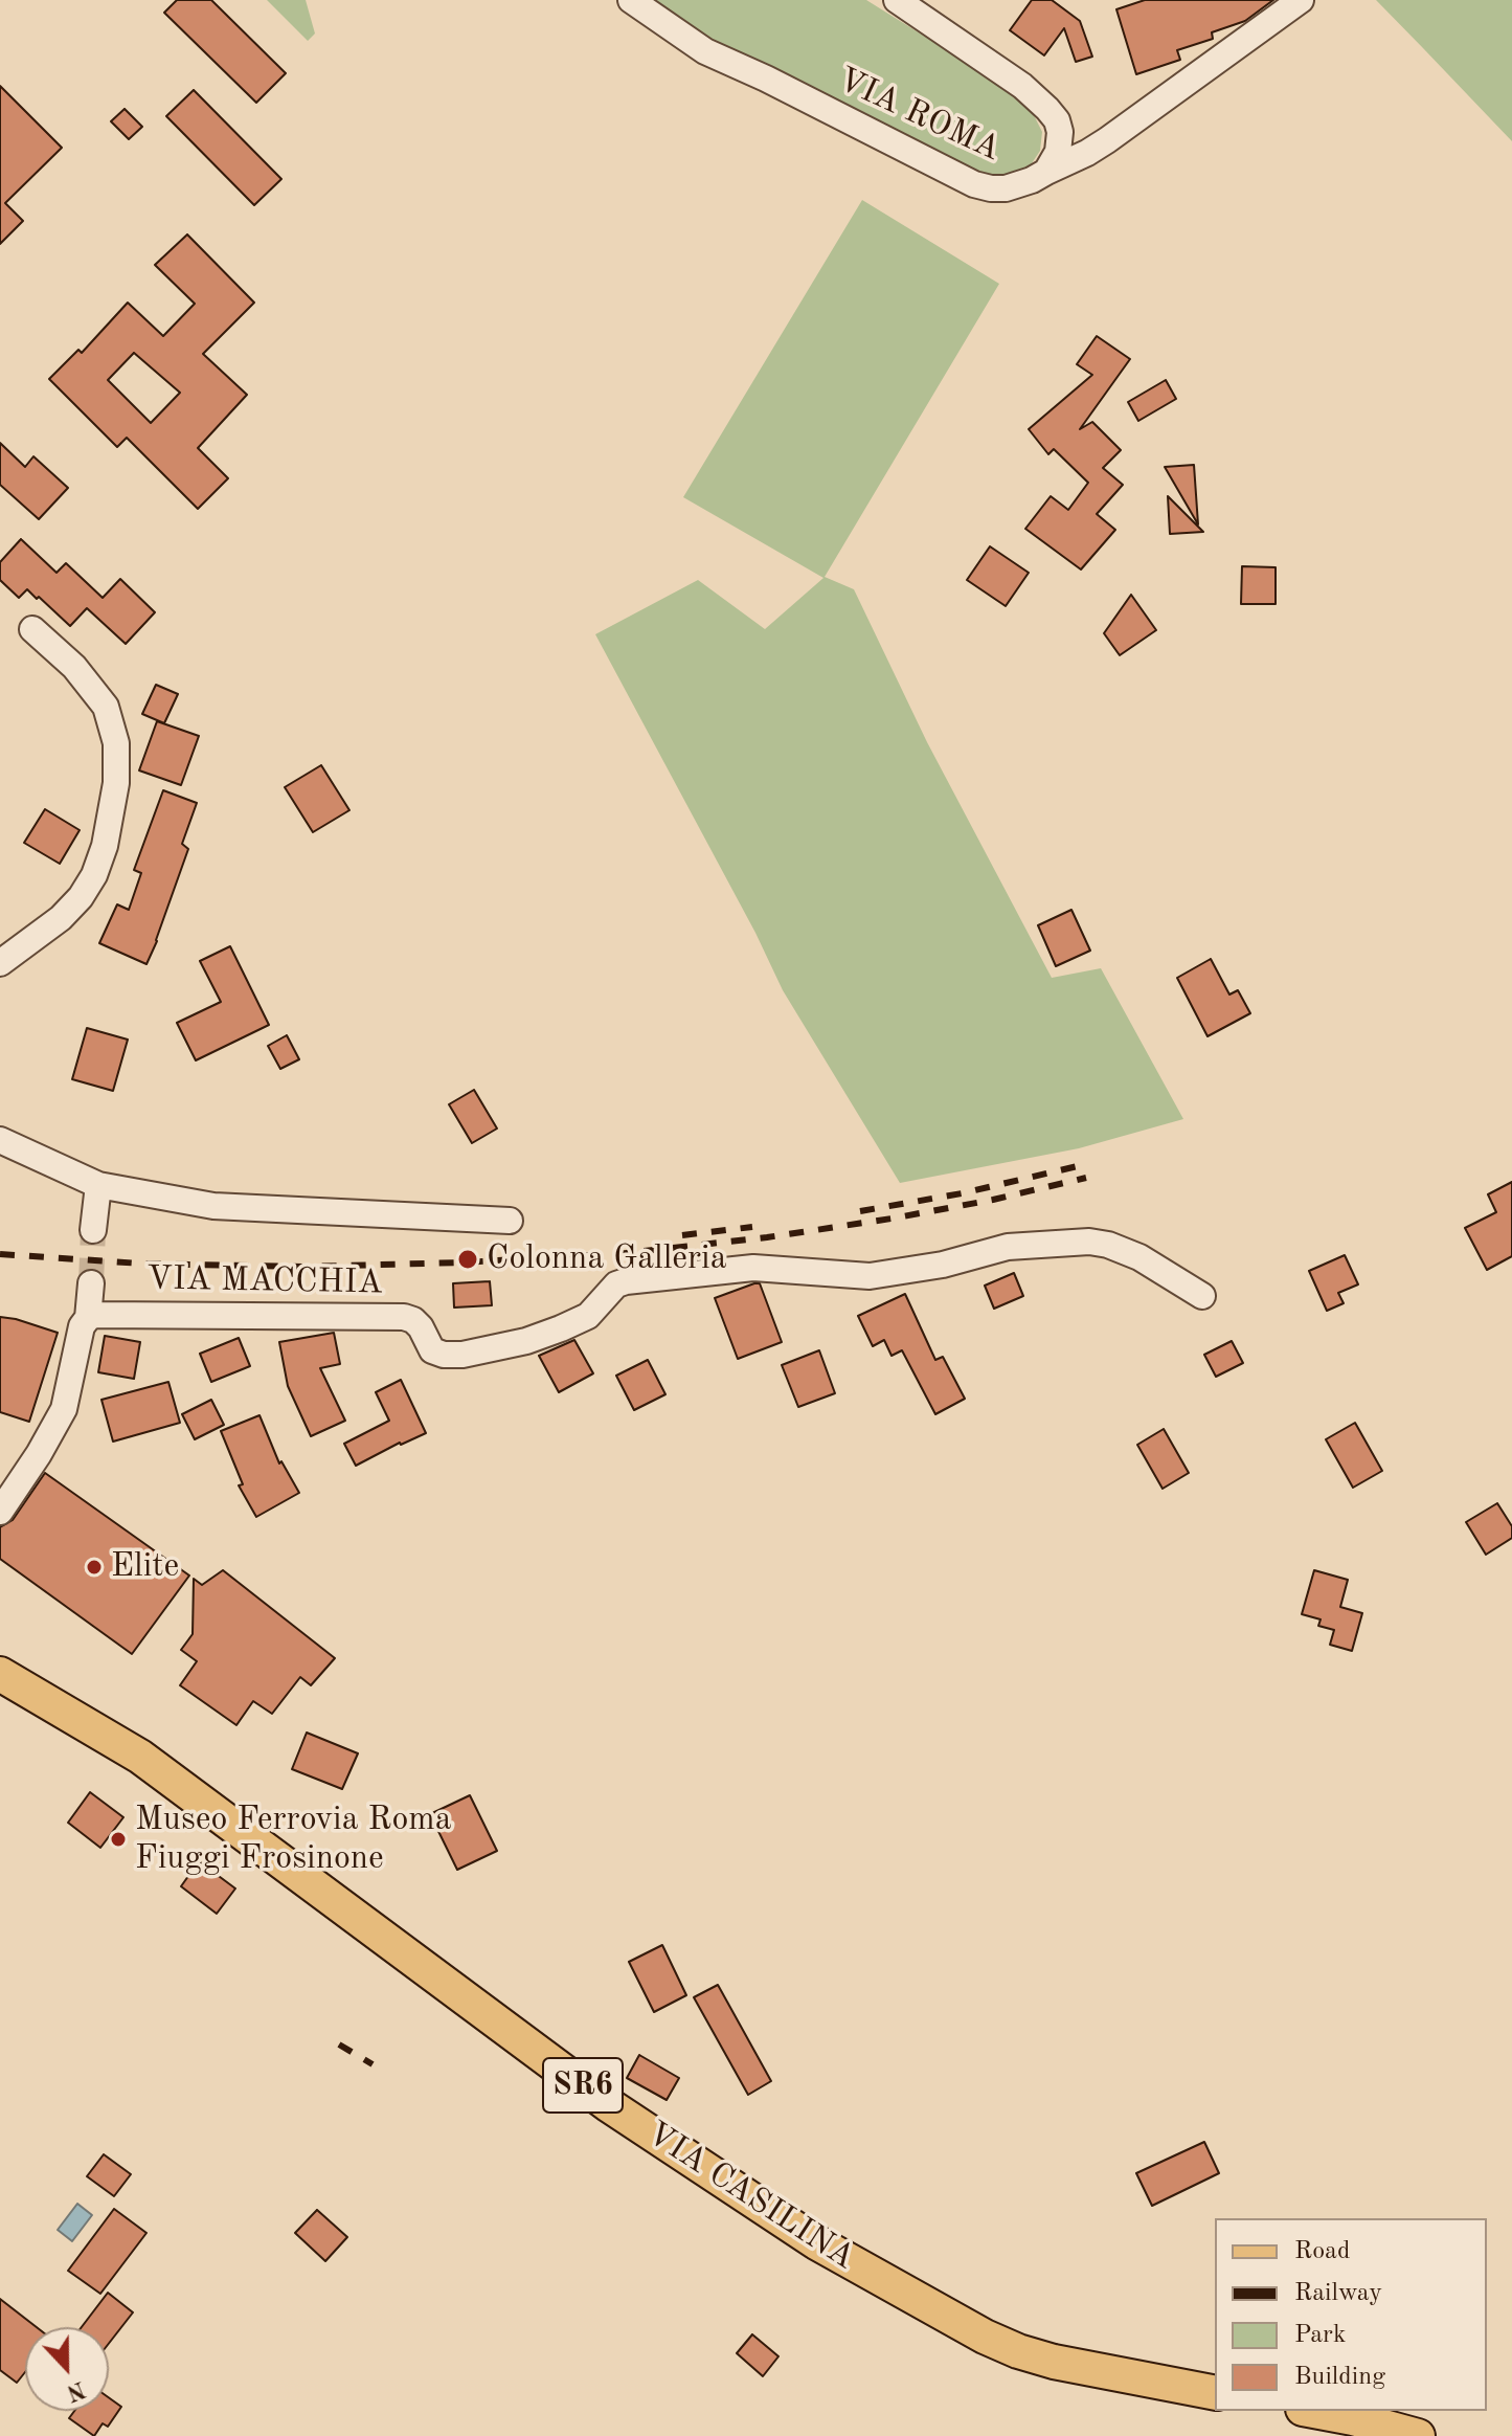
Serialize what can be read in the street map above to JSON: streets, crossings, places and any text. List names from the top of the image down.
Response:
{
  "streets": {
    "main road": ["SR6", "VIA CASILINA"],
    "street": ["VIA ROMA", "VIA MACCHIA"]
  },
  "places": ["Colonna Galleria", "Elite", "Museo Ferrovia Roma Fiuggi Frosinone"],
  "legend": [
    "Road",
    "Railway",
    "Park",
    "Building"
  ],
  "north": "bottom"
}
